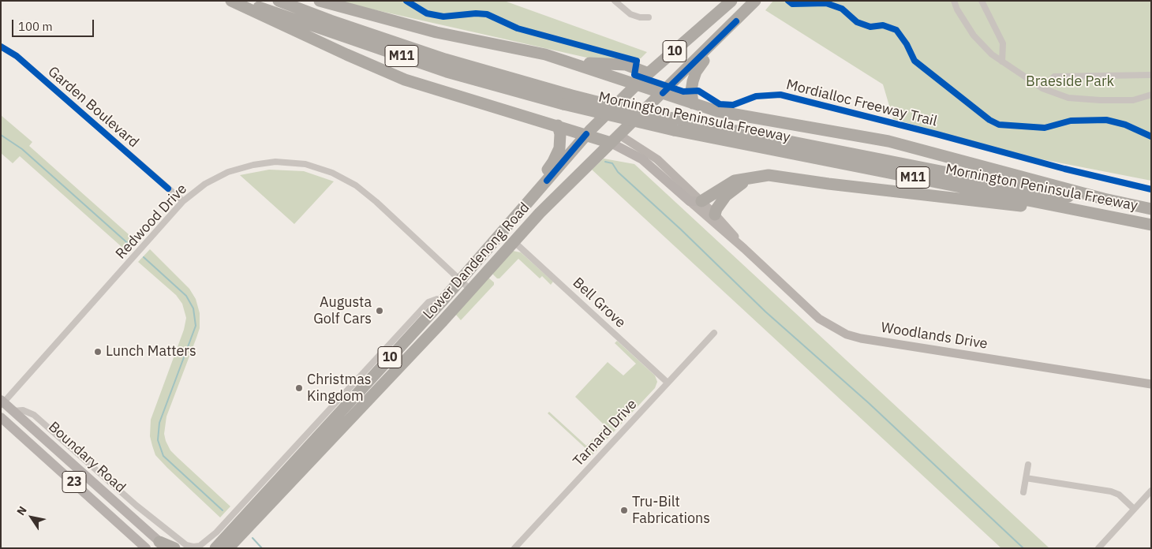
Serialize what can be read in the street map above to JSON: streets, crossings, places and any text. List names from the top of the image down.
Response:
{
  "streets": {
    "highway": [
      "10",
      "M11",
      "Mornington Peninsula Freeway",
      "Lower Dandenong Road"
    ],
    "main road": ["Woodlands Drive", "Boundary Road", "23"],
    "street": [
      "Garden Boulevard",
      "Redwood Drive",
      "Bell Grove",
      "Tarnard Drive"
    ],
    "cycle path": ["Mordialloc Freeway Trail"]
  },
  "crossings": [
    ["Garden Boulevard", "Redwood Drive"],
    ["Redwood Drive", "Lower Dandenong Road"],
    ["Redwood Drive", "Boundary Road"],
    ["Lower Dandenong Road", "Bell Grove"],
    ["Lower Dandenong Road", "Woodlands Drive"],
    ["Lower Dandenong Road", "Boundary Road"],
    ["Bell Grove", "Tarnard Drive"]
  ],
  "parks": ["Braeside Park"],
  "places": [
    "Augusta Golf Cars",
    "Lunch Matters",
    "Christmas Kingdom",
    "Tru-Bilt Fabrications"
  ],
  "scale_bar": "100 m",
  "north": "top left"
}
